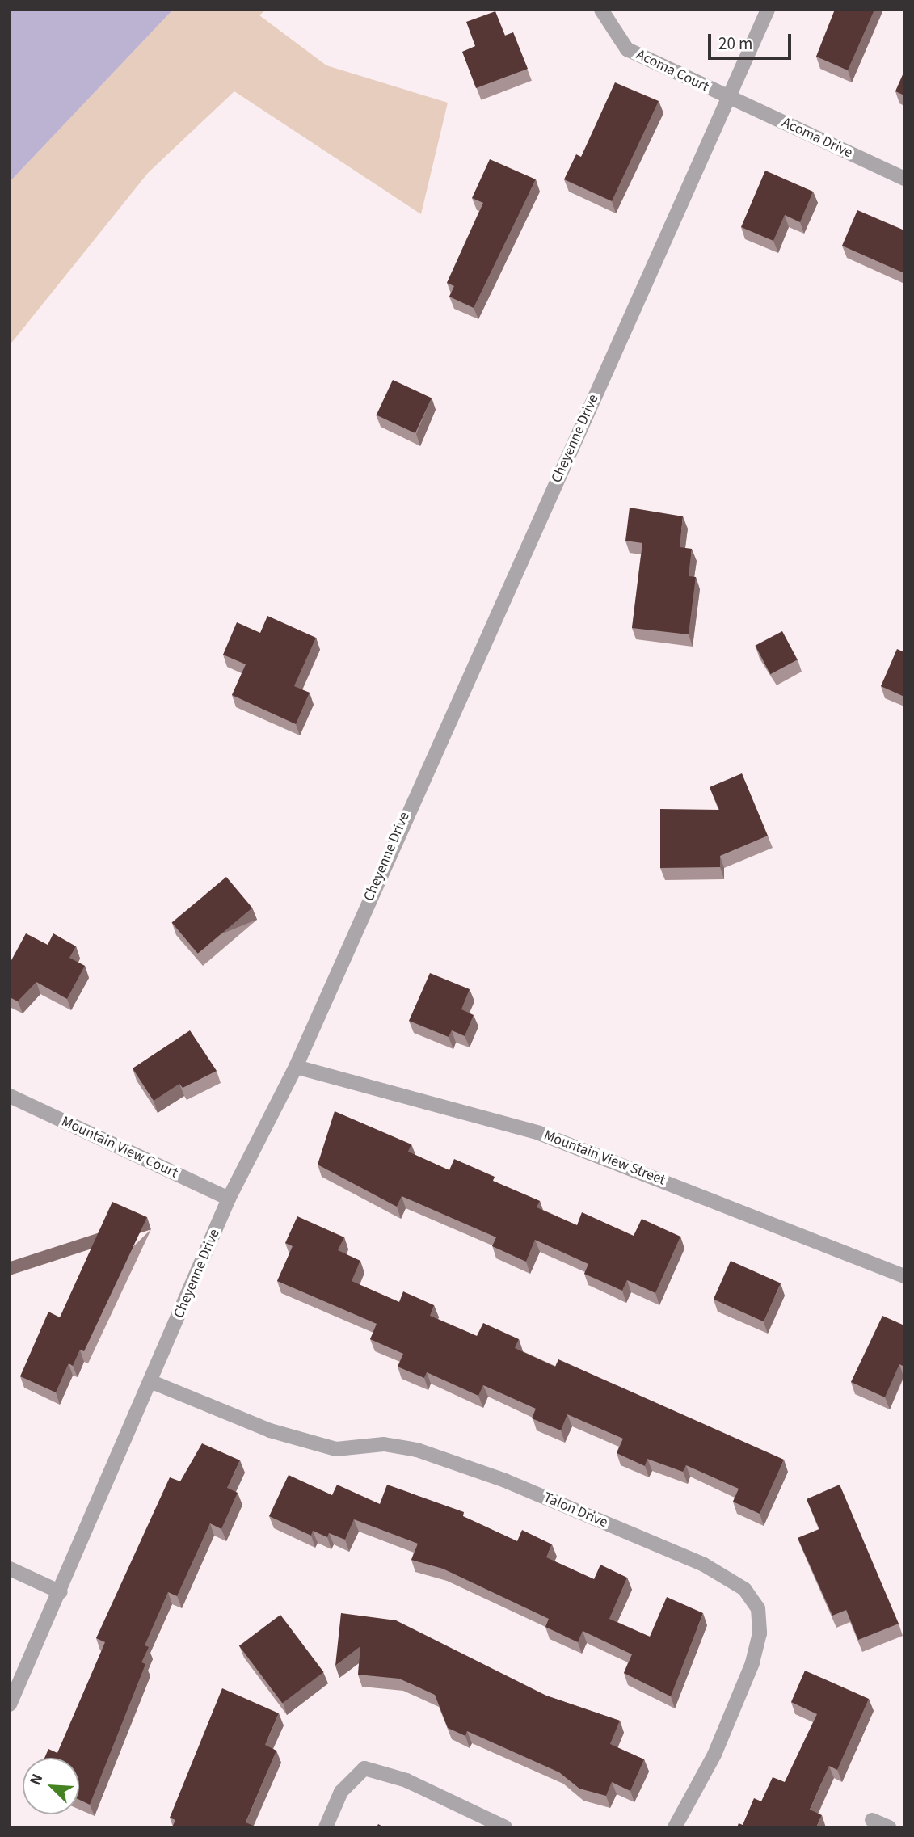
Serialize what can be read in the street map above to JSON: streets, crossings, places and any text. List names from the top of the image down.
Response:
{
  "streets": {
    "street": [
      "Acoma Court",
      "Acoma Drive",
      "Cheyenne Drive",
      "Mountain View Court",
      "Mountain View Street",
      "Talon Drive"
    ]
  },
  "crossings": [
    ["Acoma Court", "Acoma Drive"],
    ["Acoma Court", "Cheyenne Drive"],
    ["Acoma Drive", "Cheyenne Drive"],
    ["Cheyenne Drive", "Mountain View Court"],
    ["Cheyenne Drive", "Mountain View Street"],
    ["Cheyenne Drive", "Talon Drive"]
  ],
  "scale_bar": "20 m",
  "north": "top left"
}
